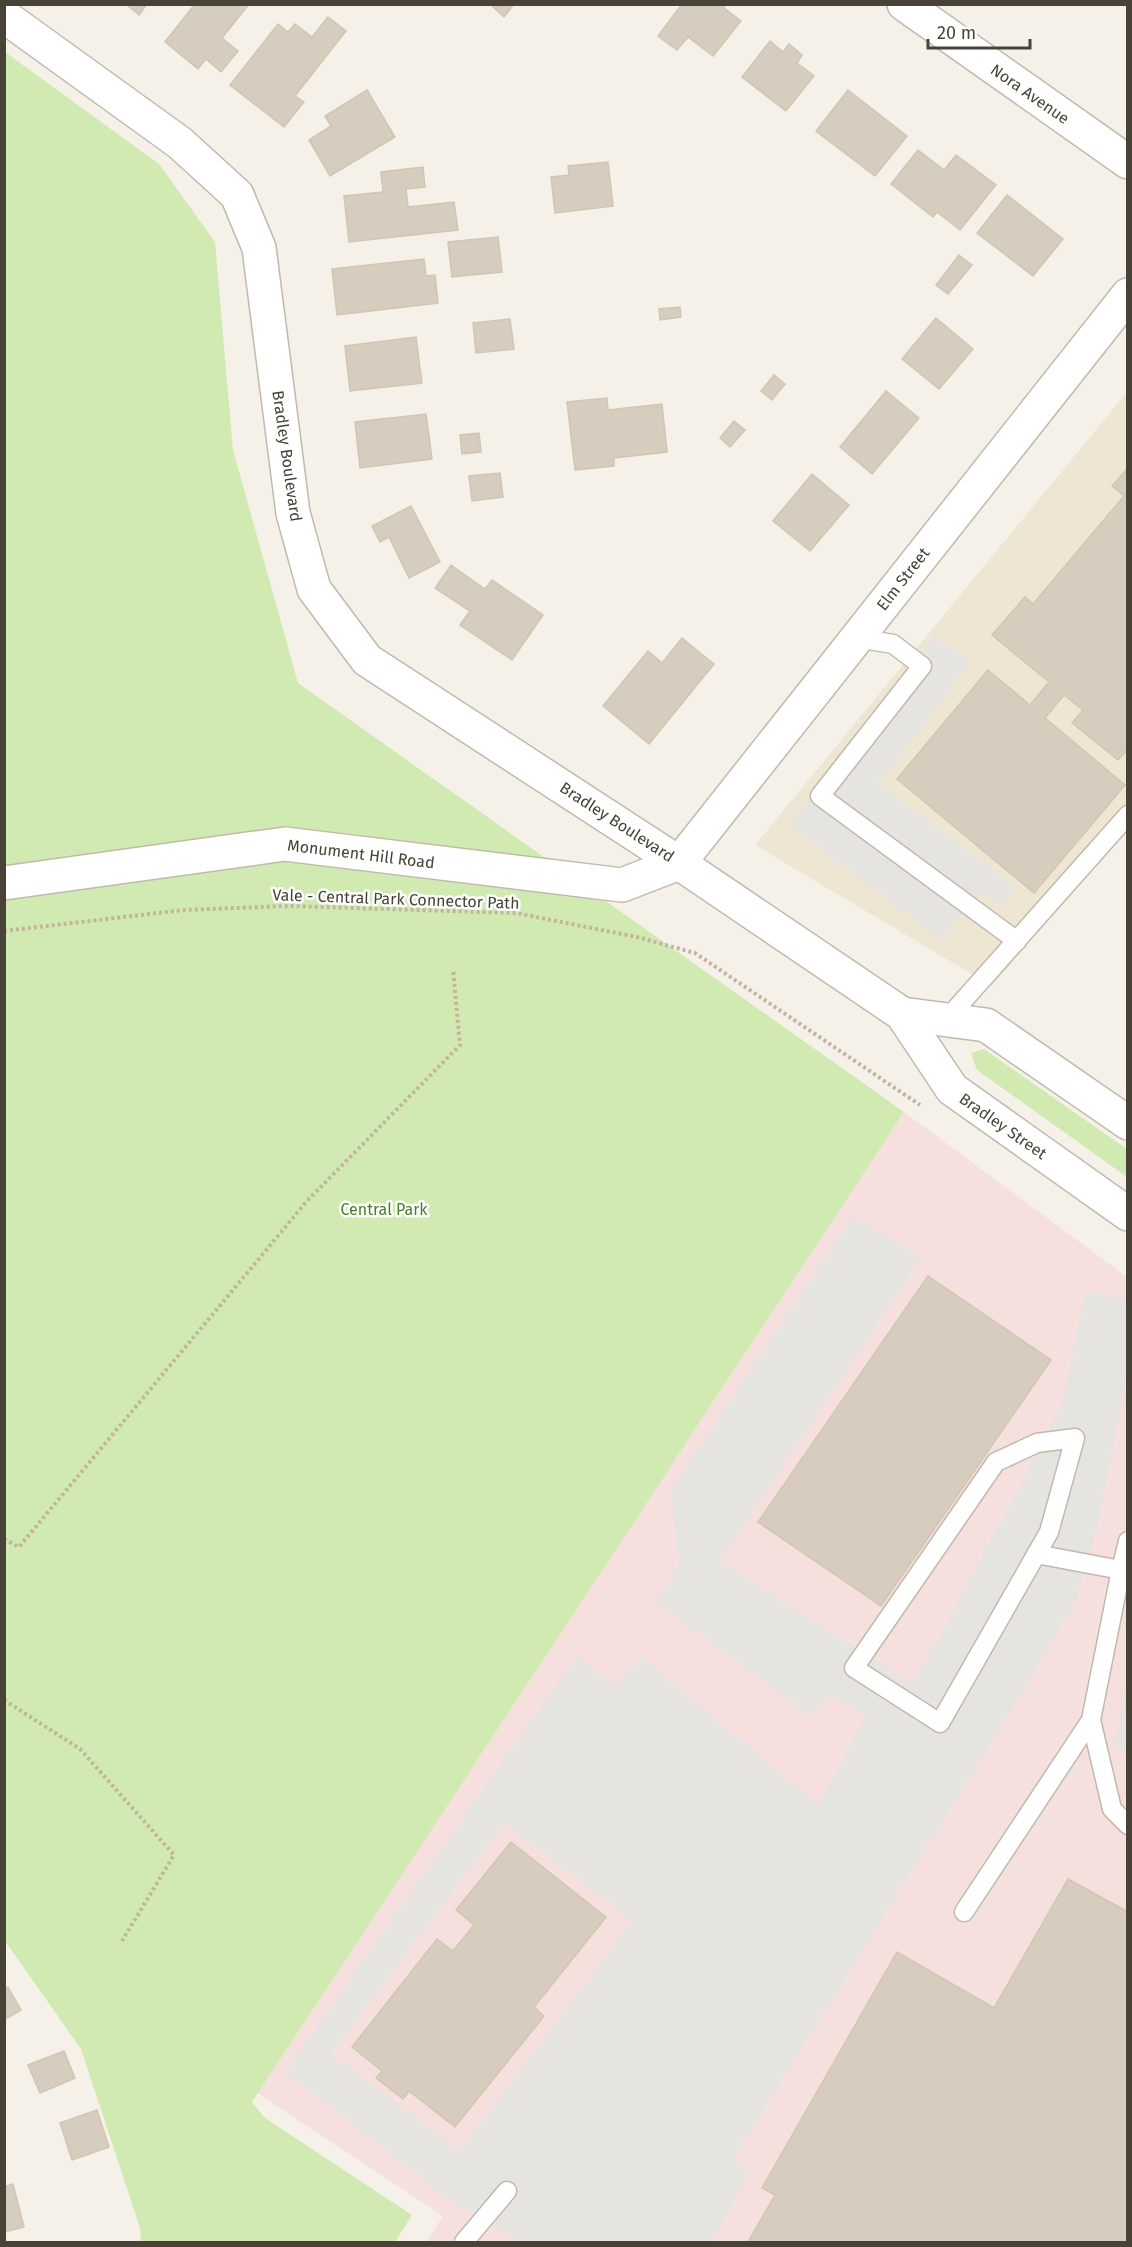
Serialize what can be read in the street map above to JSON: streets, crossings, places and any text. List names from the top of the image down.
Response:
{
  "streets": {
    "street": [
      "Nora Avenue",
      "Bradley Boulevard",
      "Elm Street",
      "Monument Hill Road",
      "Bradley Street"
    ],
    "path": ["Vale - Central Park Connector Path"]
  },
  "crossings": [
    ["Bradley Boulevard", "Elm Street"],
    ["Bradley Boulevard", "Monument Hill Road"],
    ["Bradley Boulevard", "Bradley Street"],
    ["Elm Street", "Monument Hill Road"],
    ["Elm Street", "Bradley Street"],
    ["Monument Hill Road", "Bradley Street"]
  ],
  "parks": ["Central Park"],
  "scale_bar": "20 m"
}
